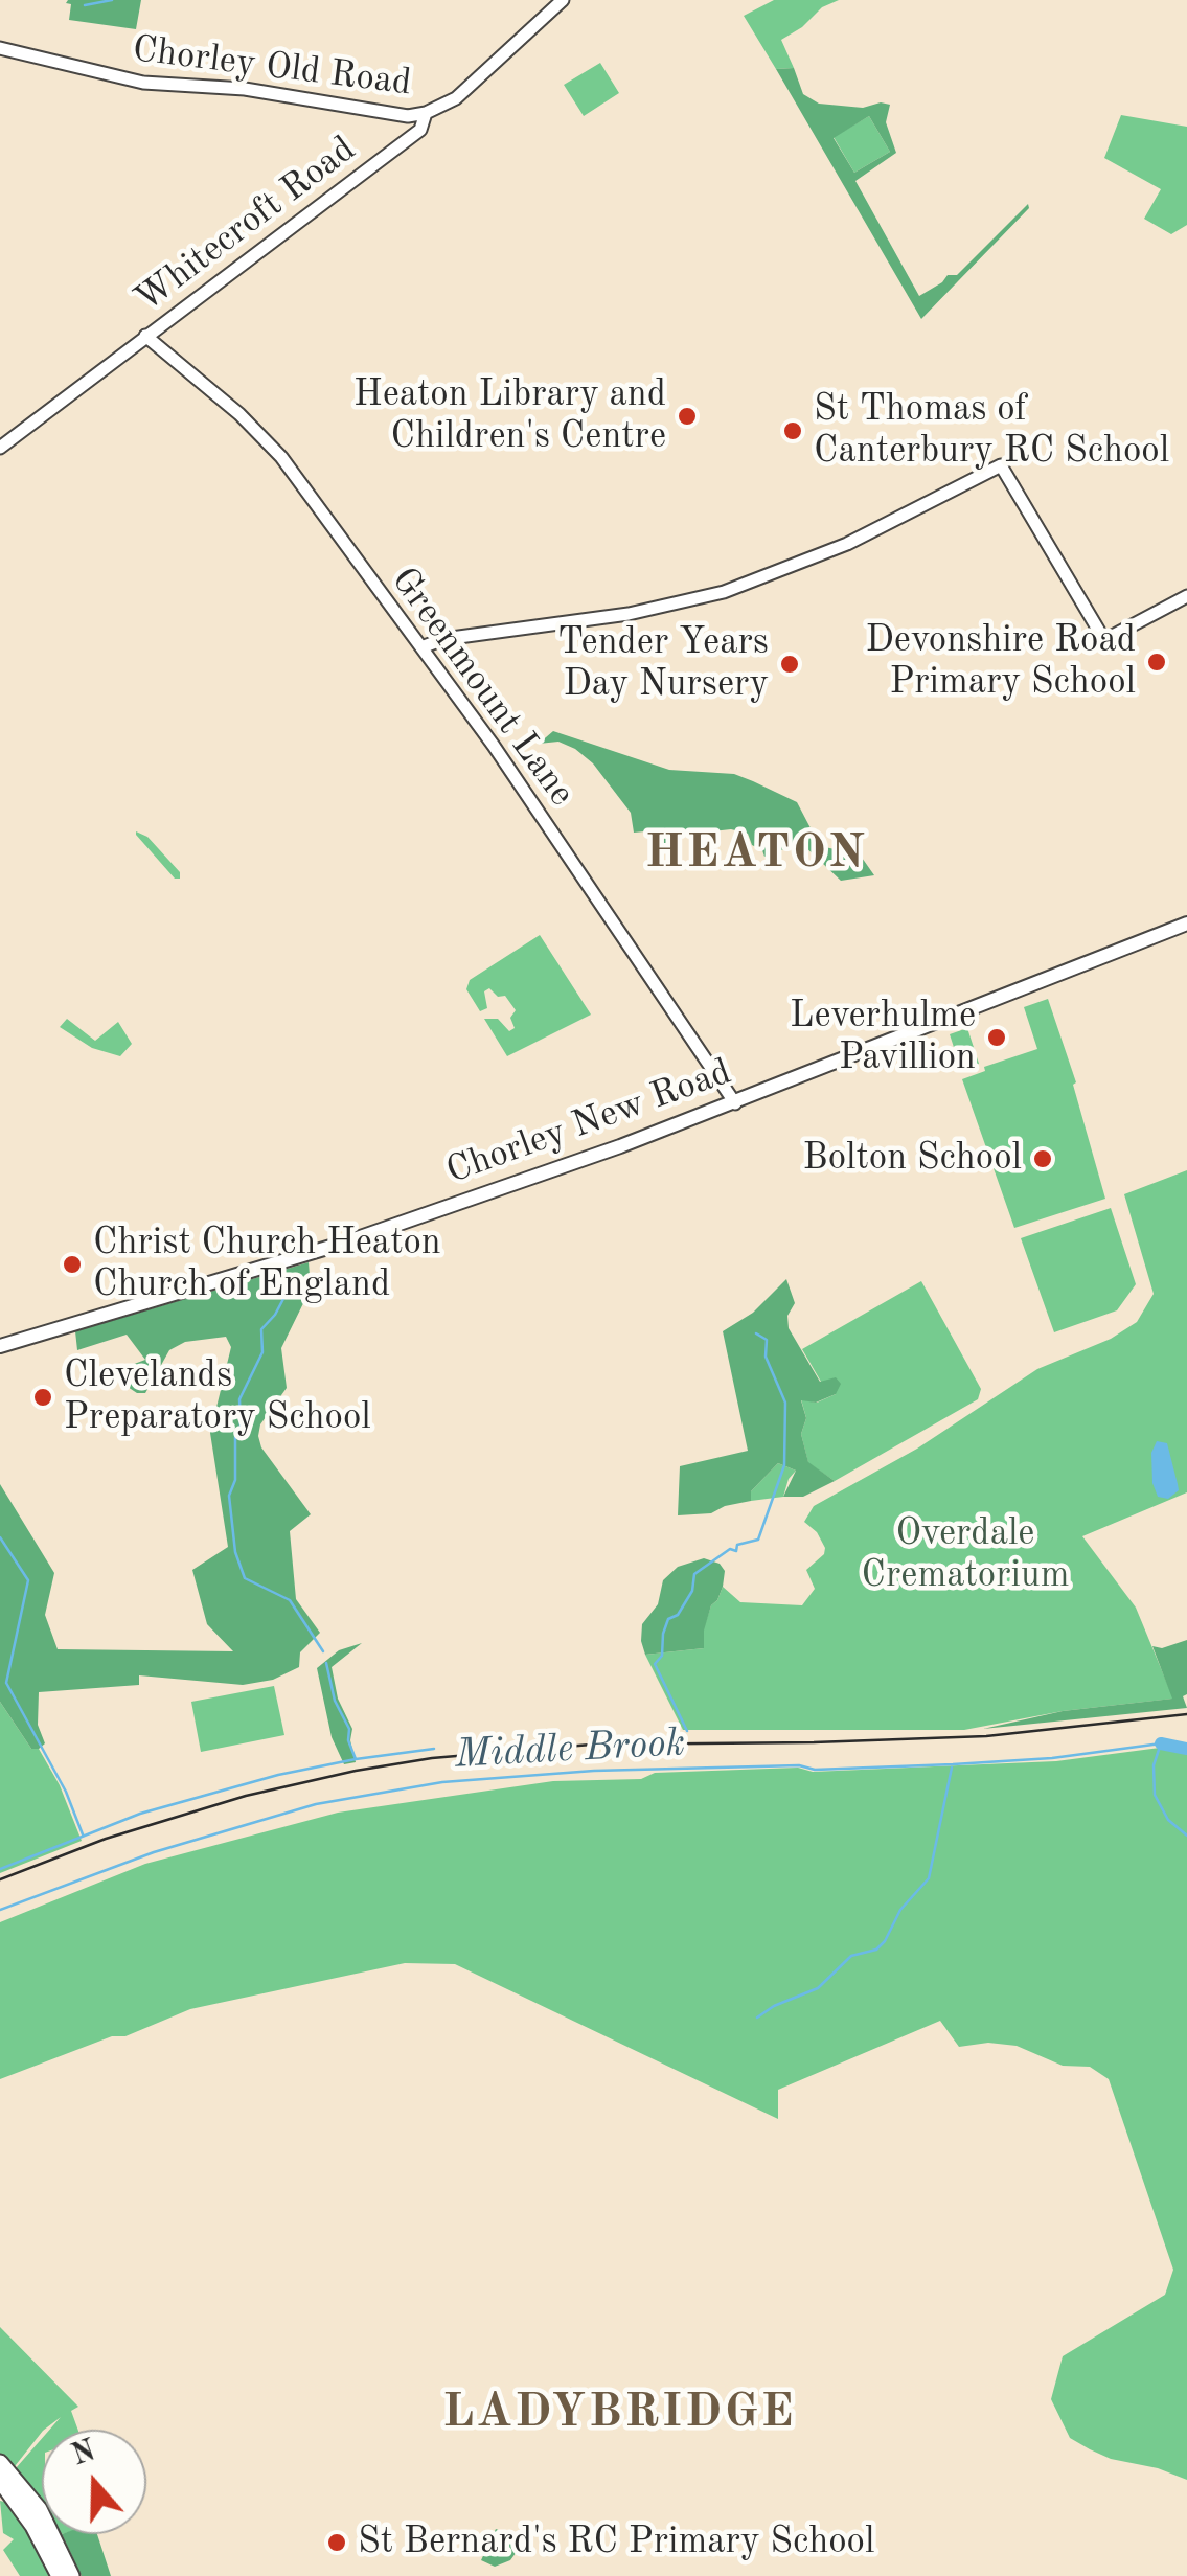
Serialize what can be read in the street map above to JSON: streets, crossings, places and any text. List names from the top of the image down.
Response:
{
  "streets": {
    "main road": ["Chorley New Road"],
    "street": ["Chorley Old Road", "Whitecroft Road", "Greenmount Lane"]
  },
  "crossings": [
    ["Chorley Old Road", "Whitecroft Road"],
    ["Whitecroft Road", "Greenmount Lane"],
    ["Greenmount Lane", "Chorley New Road"]
  ],
  "districts": ["HEATON", "LADYBRIDGE"],
  "water": ["Middle Brook"],
  "parks": ["Overdale Crematorium"],
  "places": [
    "Heaton Library and Children's Centre",
    "St Thomas of Canterbury RC School",
    "Devonshire Road Primary School",
    "Tender Years Day Nursery",
    "Leverhulme Pavillion",
    "Bolton School",
    "Christ Church Heaton Church of England",
    "Clevelands Preparatory School",
    "St Bernard's RC Primary School"
  ],
  "north": "top"
}
